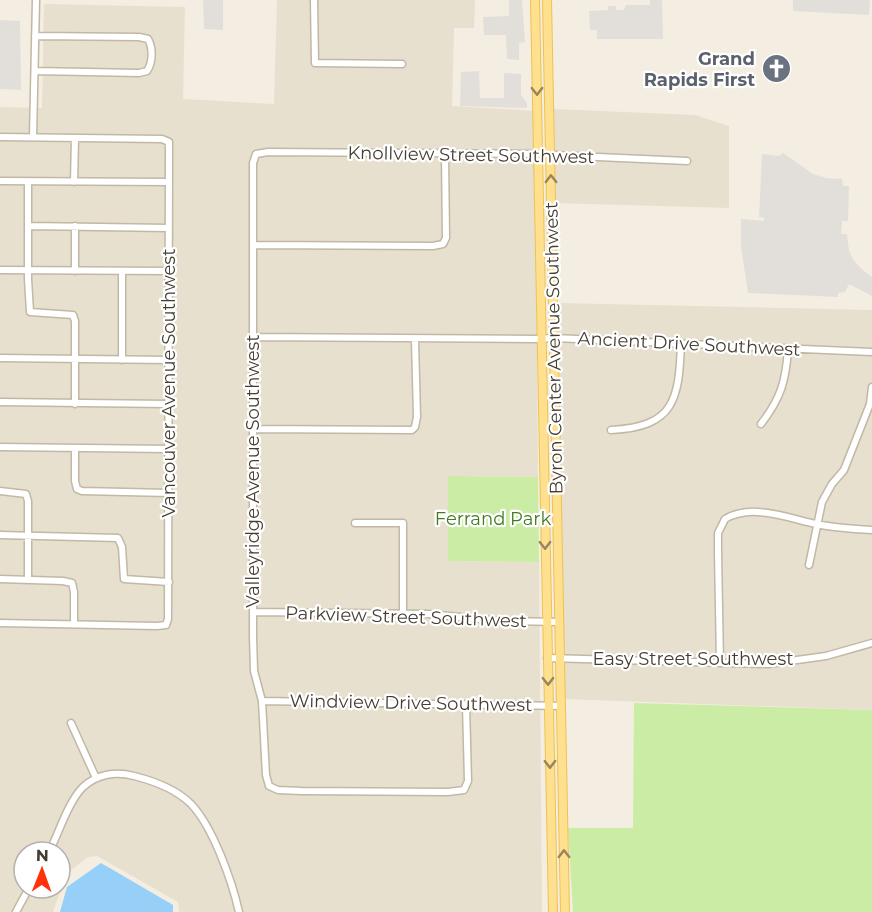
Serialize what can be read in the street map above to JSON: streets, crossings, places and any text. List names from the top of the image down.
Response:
{
  "streets": {
    "main road": ["Byron Center Avenue Southwest"],
    "street": [
      "Knollview Street Southwest",
      "Ancient Drive Southwest",
      "Vancouver Avenue Southwest",
      "Valleyridge Avenue Southwest",
      "Parkview Street Southwest",
      "Easy Street Southwest",
      "Windview Drive Southwest"
    ]
  },
  "crossings": [
    ["Knollview Street Southwest", "Byron Center Avenue Southwest"],
    ["Knollview Street Southwest", "Valleyridge Avenue Southwest"],
    ["Ancient Drive Southwest", "Byron Center Avenue Southwest"],
    ["Ancient Drive Southwest", "Valleyridge Avenue Southwest"],
    ["Byron Center Avenue Southwest", "Parkview Street Southwest"],
    ["Byron Center Avenue Southwest", "Easy Street Southwest"],
    ["Byron Center Avenue Southwest", "Windview Drive Southwest"],
    ["Valleyridge Avenue Southwest", "Parkview Street Southwest"],
    ["Valleyridge Avenue Southwest", "Windview Drive Southwest"]
  ],
  "parks": ["Ferrand Park"],
  "places": {
    "church": ["Grand Rapids First"]
  },
  "north": "top"
}
